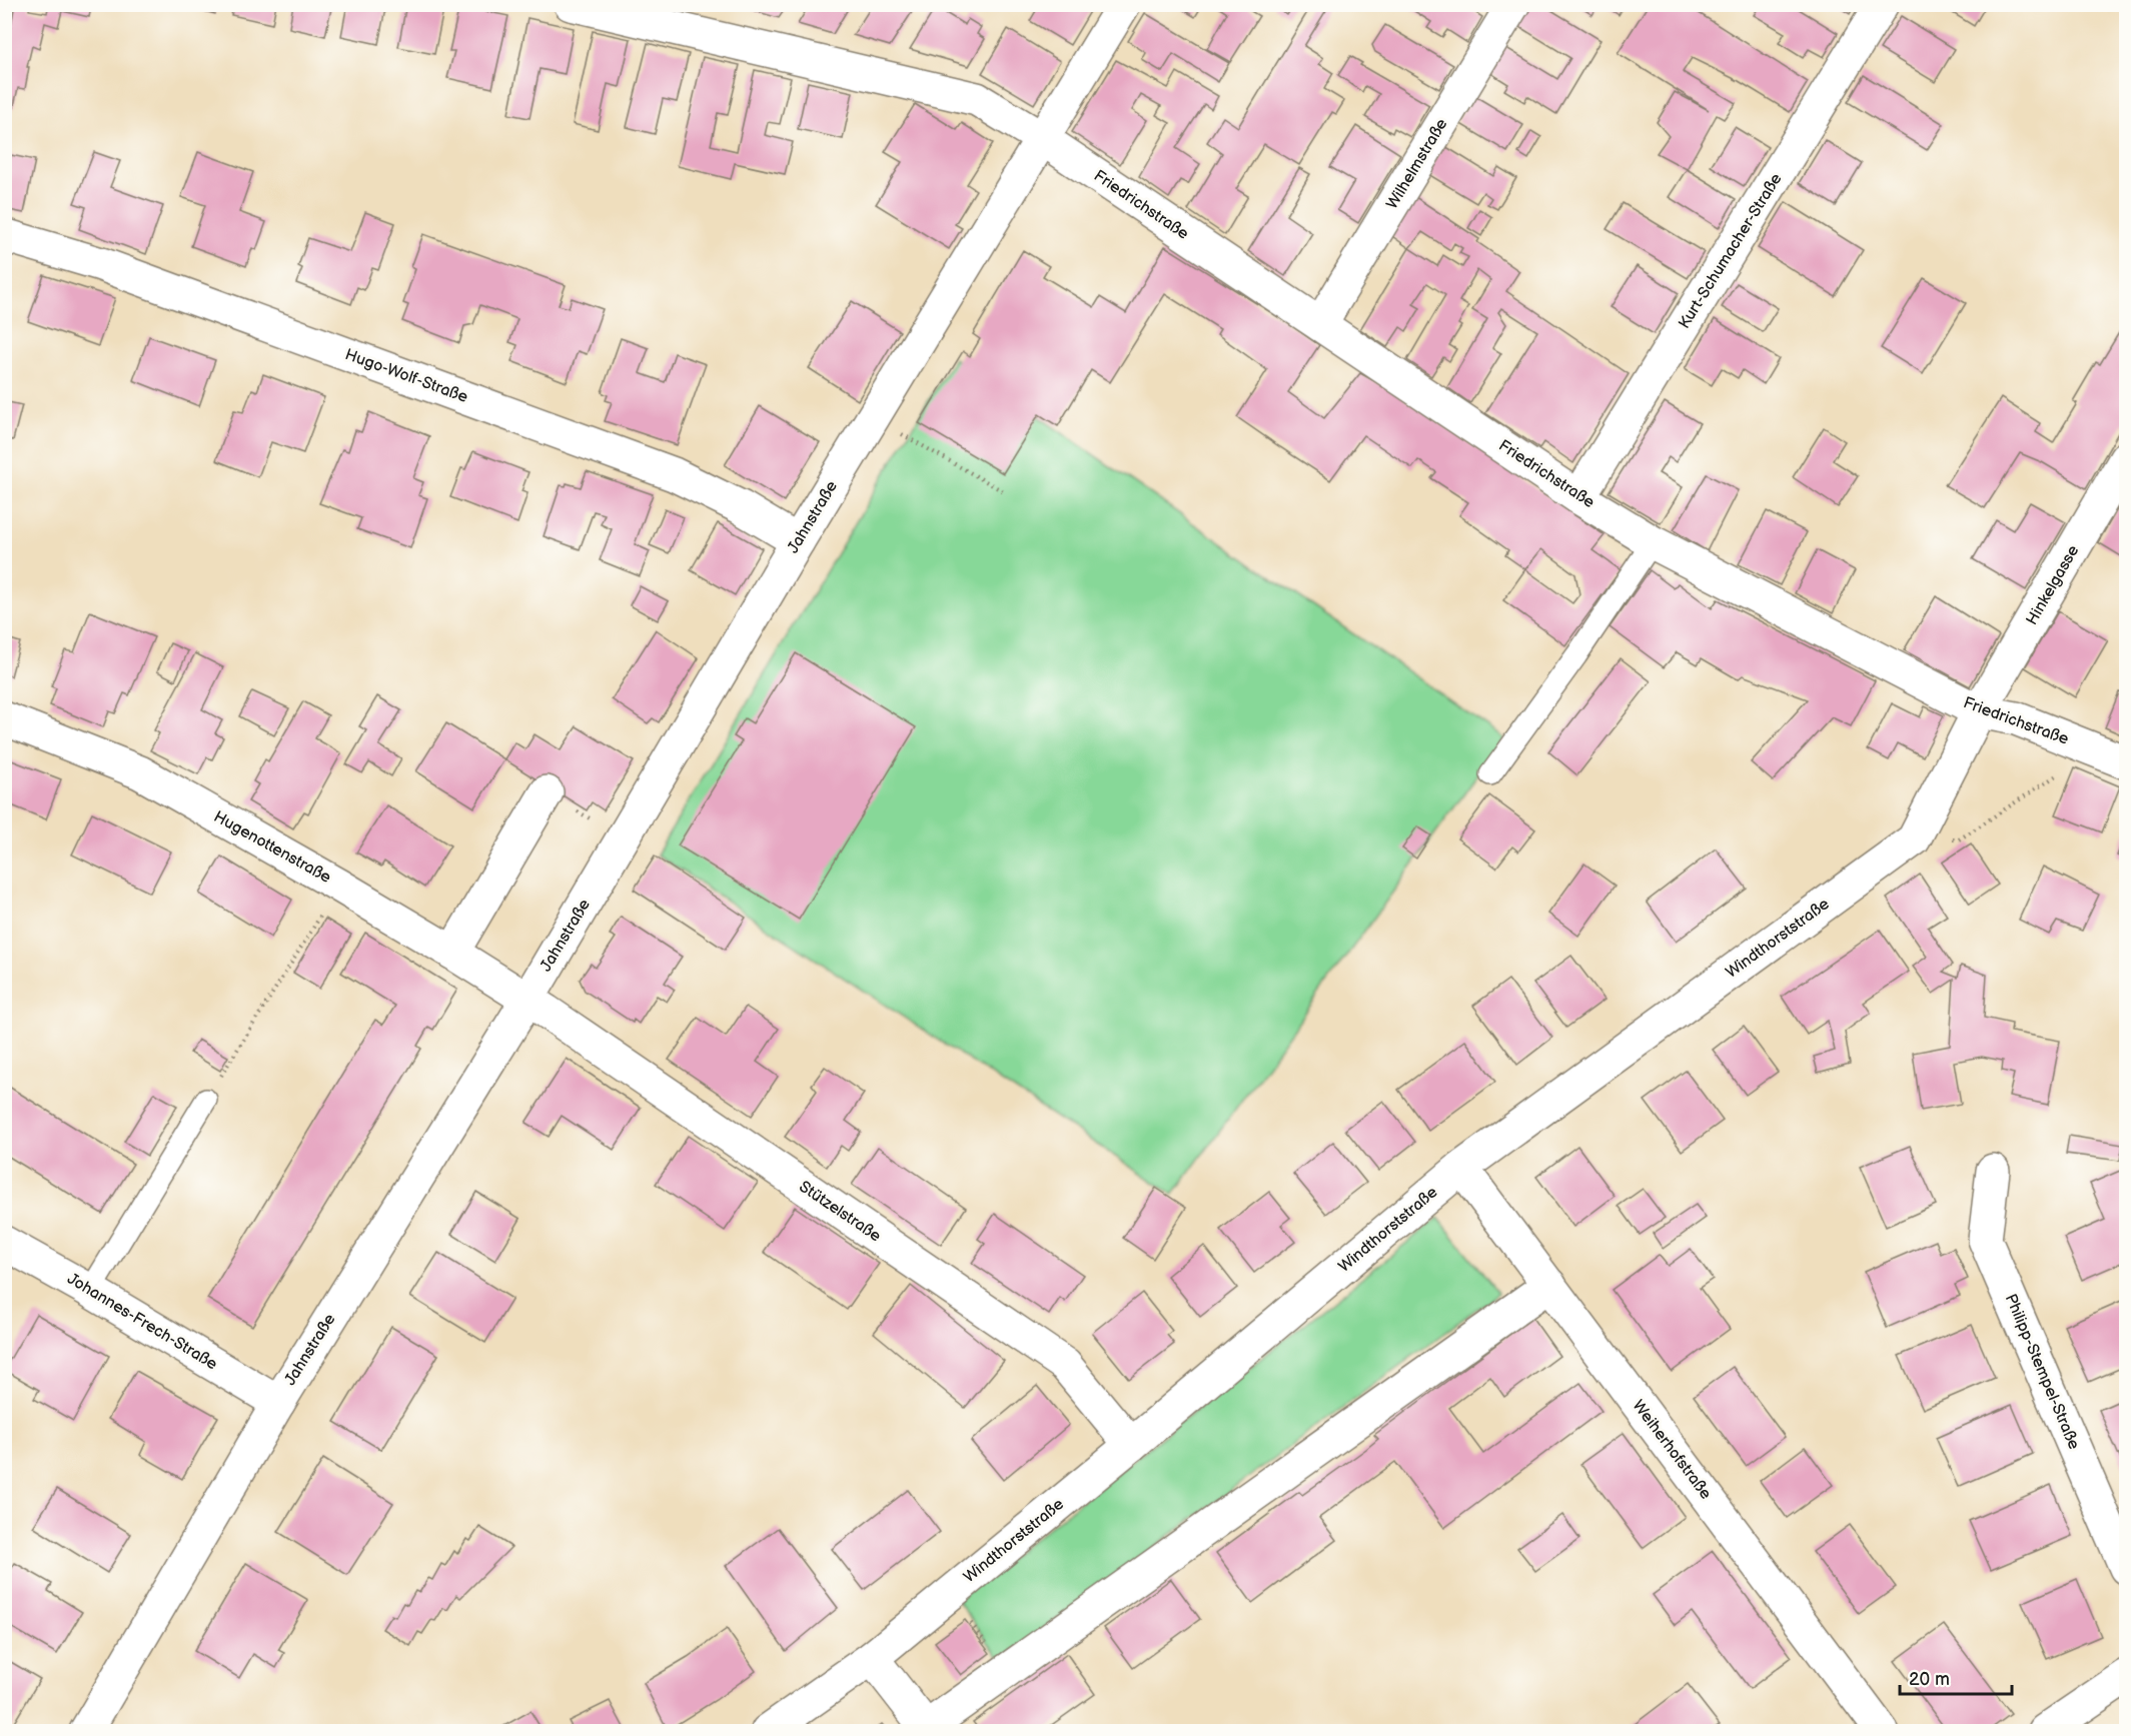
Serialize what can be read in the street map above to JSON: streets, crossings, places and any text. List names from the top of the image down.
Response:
{
  "streets": {
    "street": [
      "Wilhelmstraße",
      "Friedrichstraße",
      "Kurt-Schumacher-Straße",
      "Hugo-Wolf-Straße",
      "Jahnstraße",
      "Hinkelgasse",
      "Hugenottenstraße",
      "Windthorststraße",
      "Stützelstraße",
      "Johannes-Frech-Straße",
      "Philipp-Stempel-Straße",
      "Weiherhofstraße"
    ]
  },
  "crossings": [
    ["Wilhelmstraße", "Friedrichstraße"],
    ["Friedrichstraße", "Kurt-Schumacher-Straße"],
    ["Friedrichstraße", "Jahnstraße"],
    ["Friedrichstraße", "Hinkelgasse"],
    ["Friedrichstraße", "Windthorststraße"],
    ["Hugo-Wolf-Straße", "Jahnstraße"],
    ["Jahnstraße", "Hugenottenstraße"],
    ["Jahnstraße", "Stützelstraße"],
    ["Jahnstraße", "Johannes-Frech-Straße"],
    ["Hinkelgasse", "Windthorststraße"],
    ["Hugenottenstraße", "Stützelstraße"],
    ["Windthorststraße", "Stützelstraße"],
    ["Windthorststraße", "Weiherhofstraße"]
  ],
  "scale_bar": "20 m"
}
